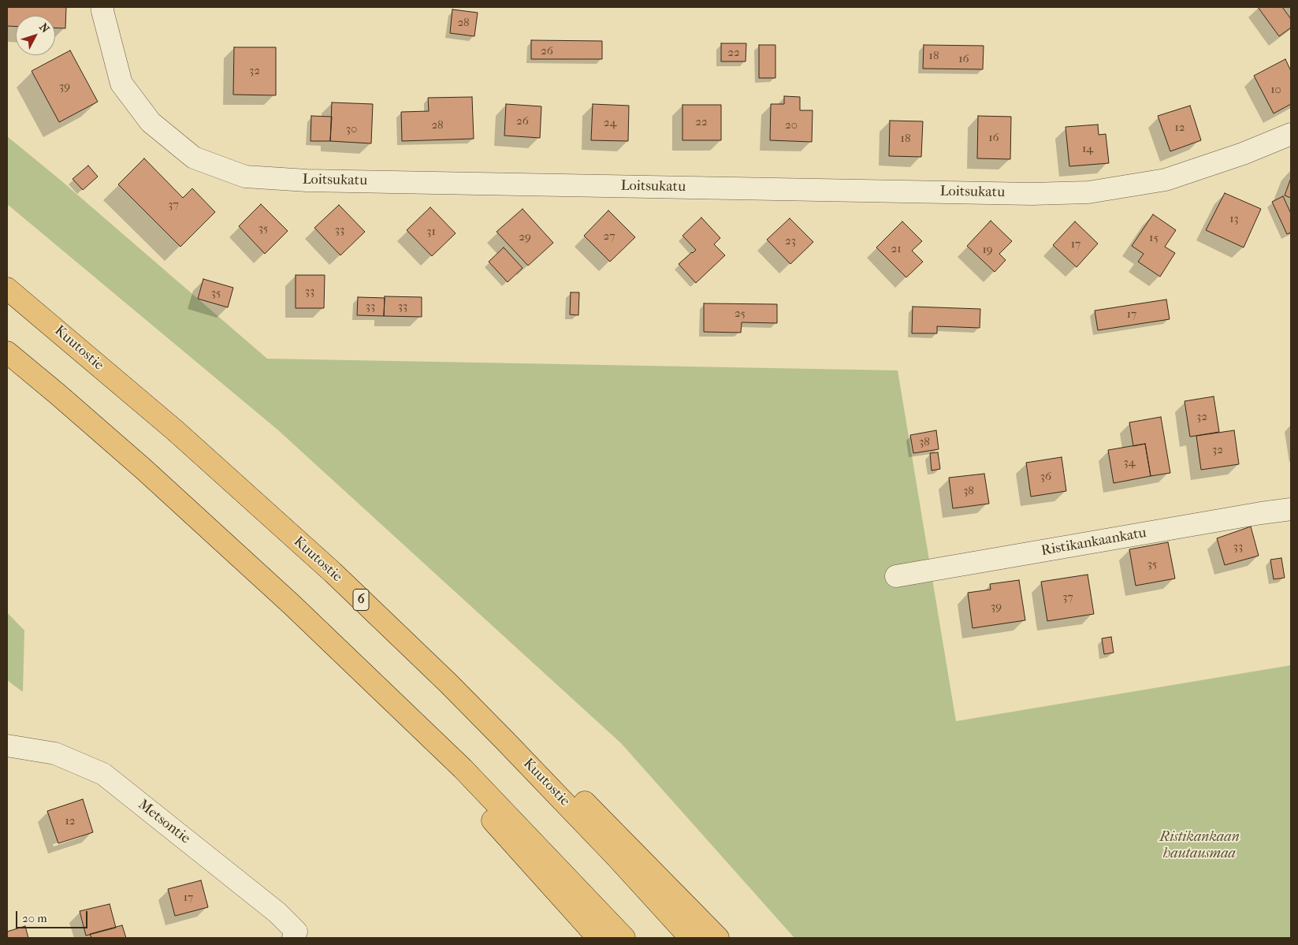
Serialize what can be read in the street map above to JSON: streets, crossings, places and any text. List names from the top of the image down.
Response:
{
  "streets": {
    "highway": ["Kuutostie", "6"],
    "street": ["Loitsukatu", "Ristikankaankatu", "Metsontie"]
  },
  "parks": ["Ristikankaan hautausmaa"],
  "house_numbers": [
    "28",
    "26",
    "22",
    "18",
    "16",
    "32",
    "39",
    "10",
    "26",
    "22",
    "24",
    "28",
    "20",
    "12",
    "30",
    "16",
    "18",
    "14",
    "37",
    "13",
    "35",
    "33",
    "31",
    "27",
    "29",
    "15",
    "23",
    "17",
    "21",
    "19",
    "33",
    "35",
    "33",
    "33",
    "25",
    "17",
    "32",
    "38",
    "32",
    "34",
    "36",
    "38",
    "33",
    "35",
    "37",
    "39",
    "12",
    "17"
  ],
  "scale_bar": "20 m",
  "north": "top right"
}
